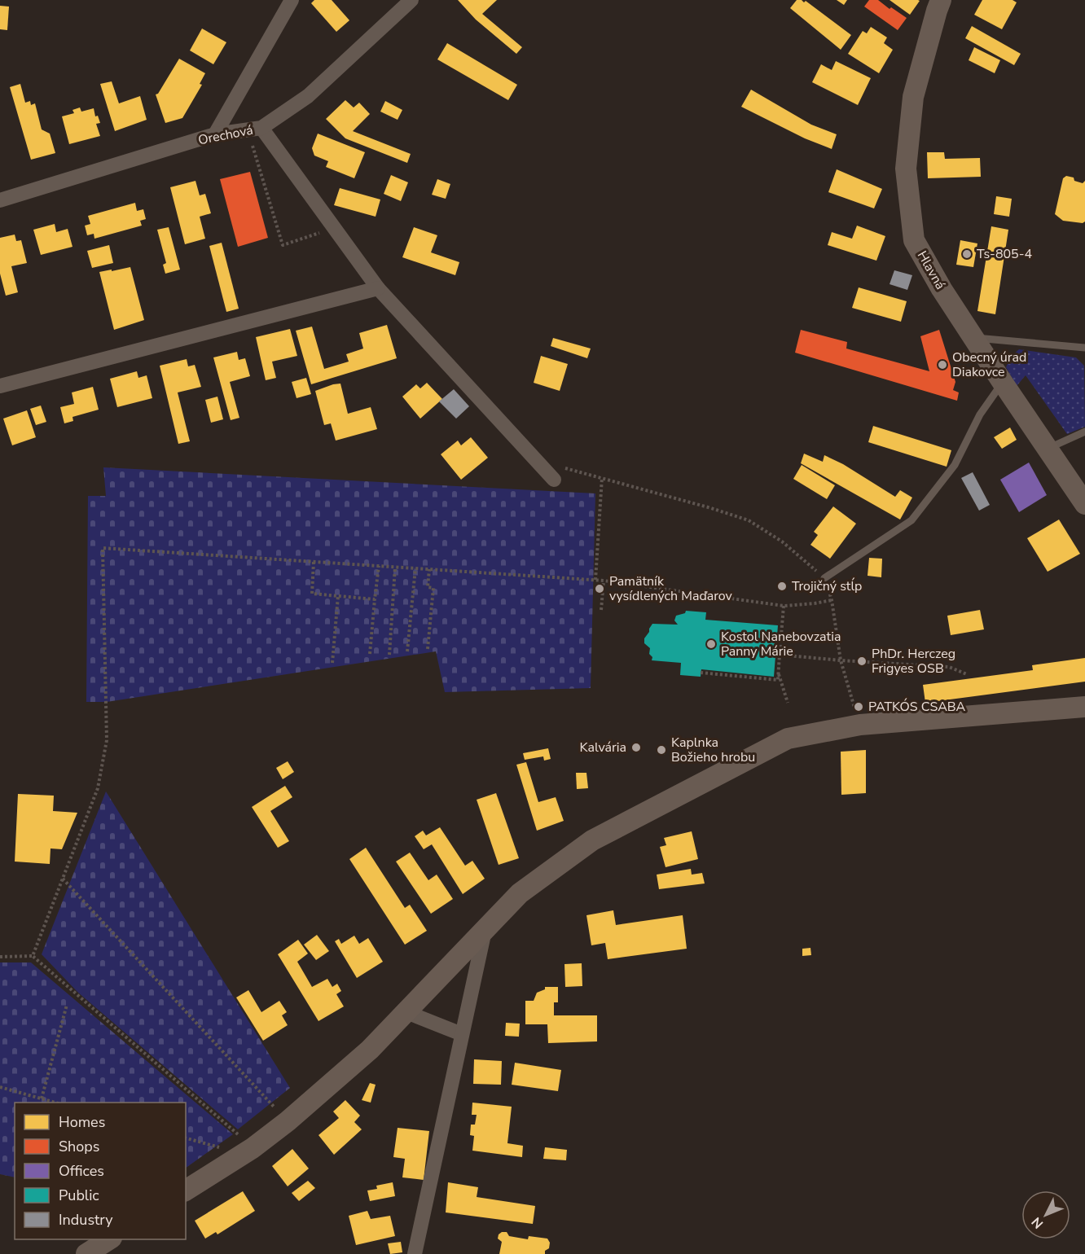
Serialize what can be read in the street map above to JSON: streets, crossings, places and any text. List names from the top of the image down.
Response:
{
  "streets": {
    "street": ["Orechová", "Hlavná"]
  },
  "places": [
    "Ts-805-4",
    "Obecný úrad Diakovce",
    "Trojičný stĺp",
    "Pamätník vysídlených Maďarov",
    "Kostol Nanebovzatia Panny Márie",
    "PhDr. Herczeg Frigyes OSB",
    "PATKÓS CSABA",
    "Kalvária",
    "Kaplnka Božieho hrobu"
  ],
  "legend": [
    "Homes",
    "Shops",
    "Offices",
    "Public",
    "Industry"
  ],
  "north": "bottom left"
}
